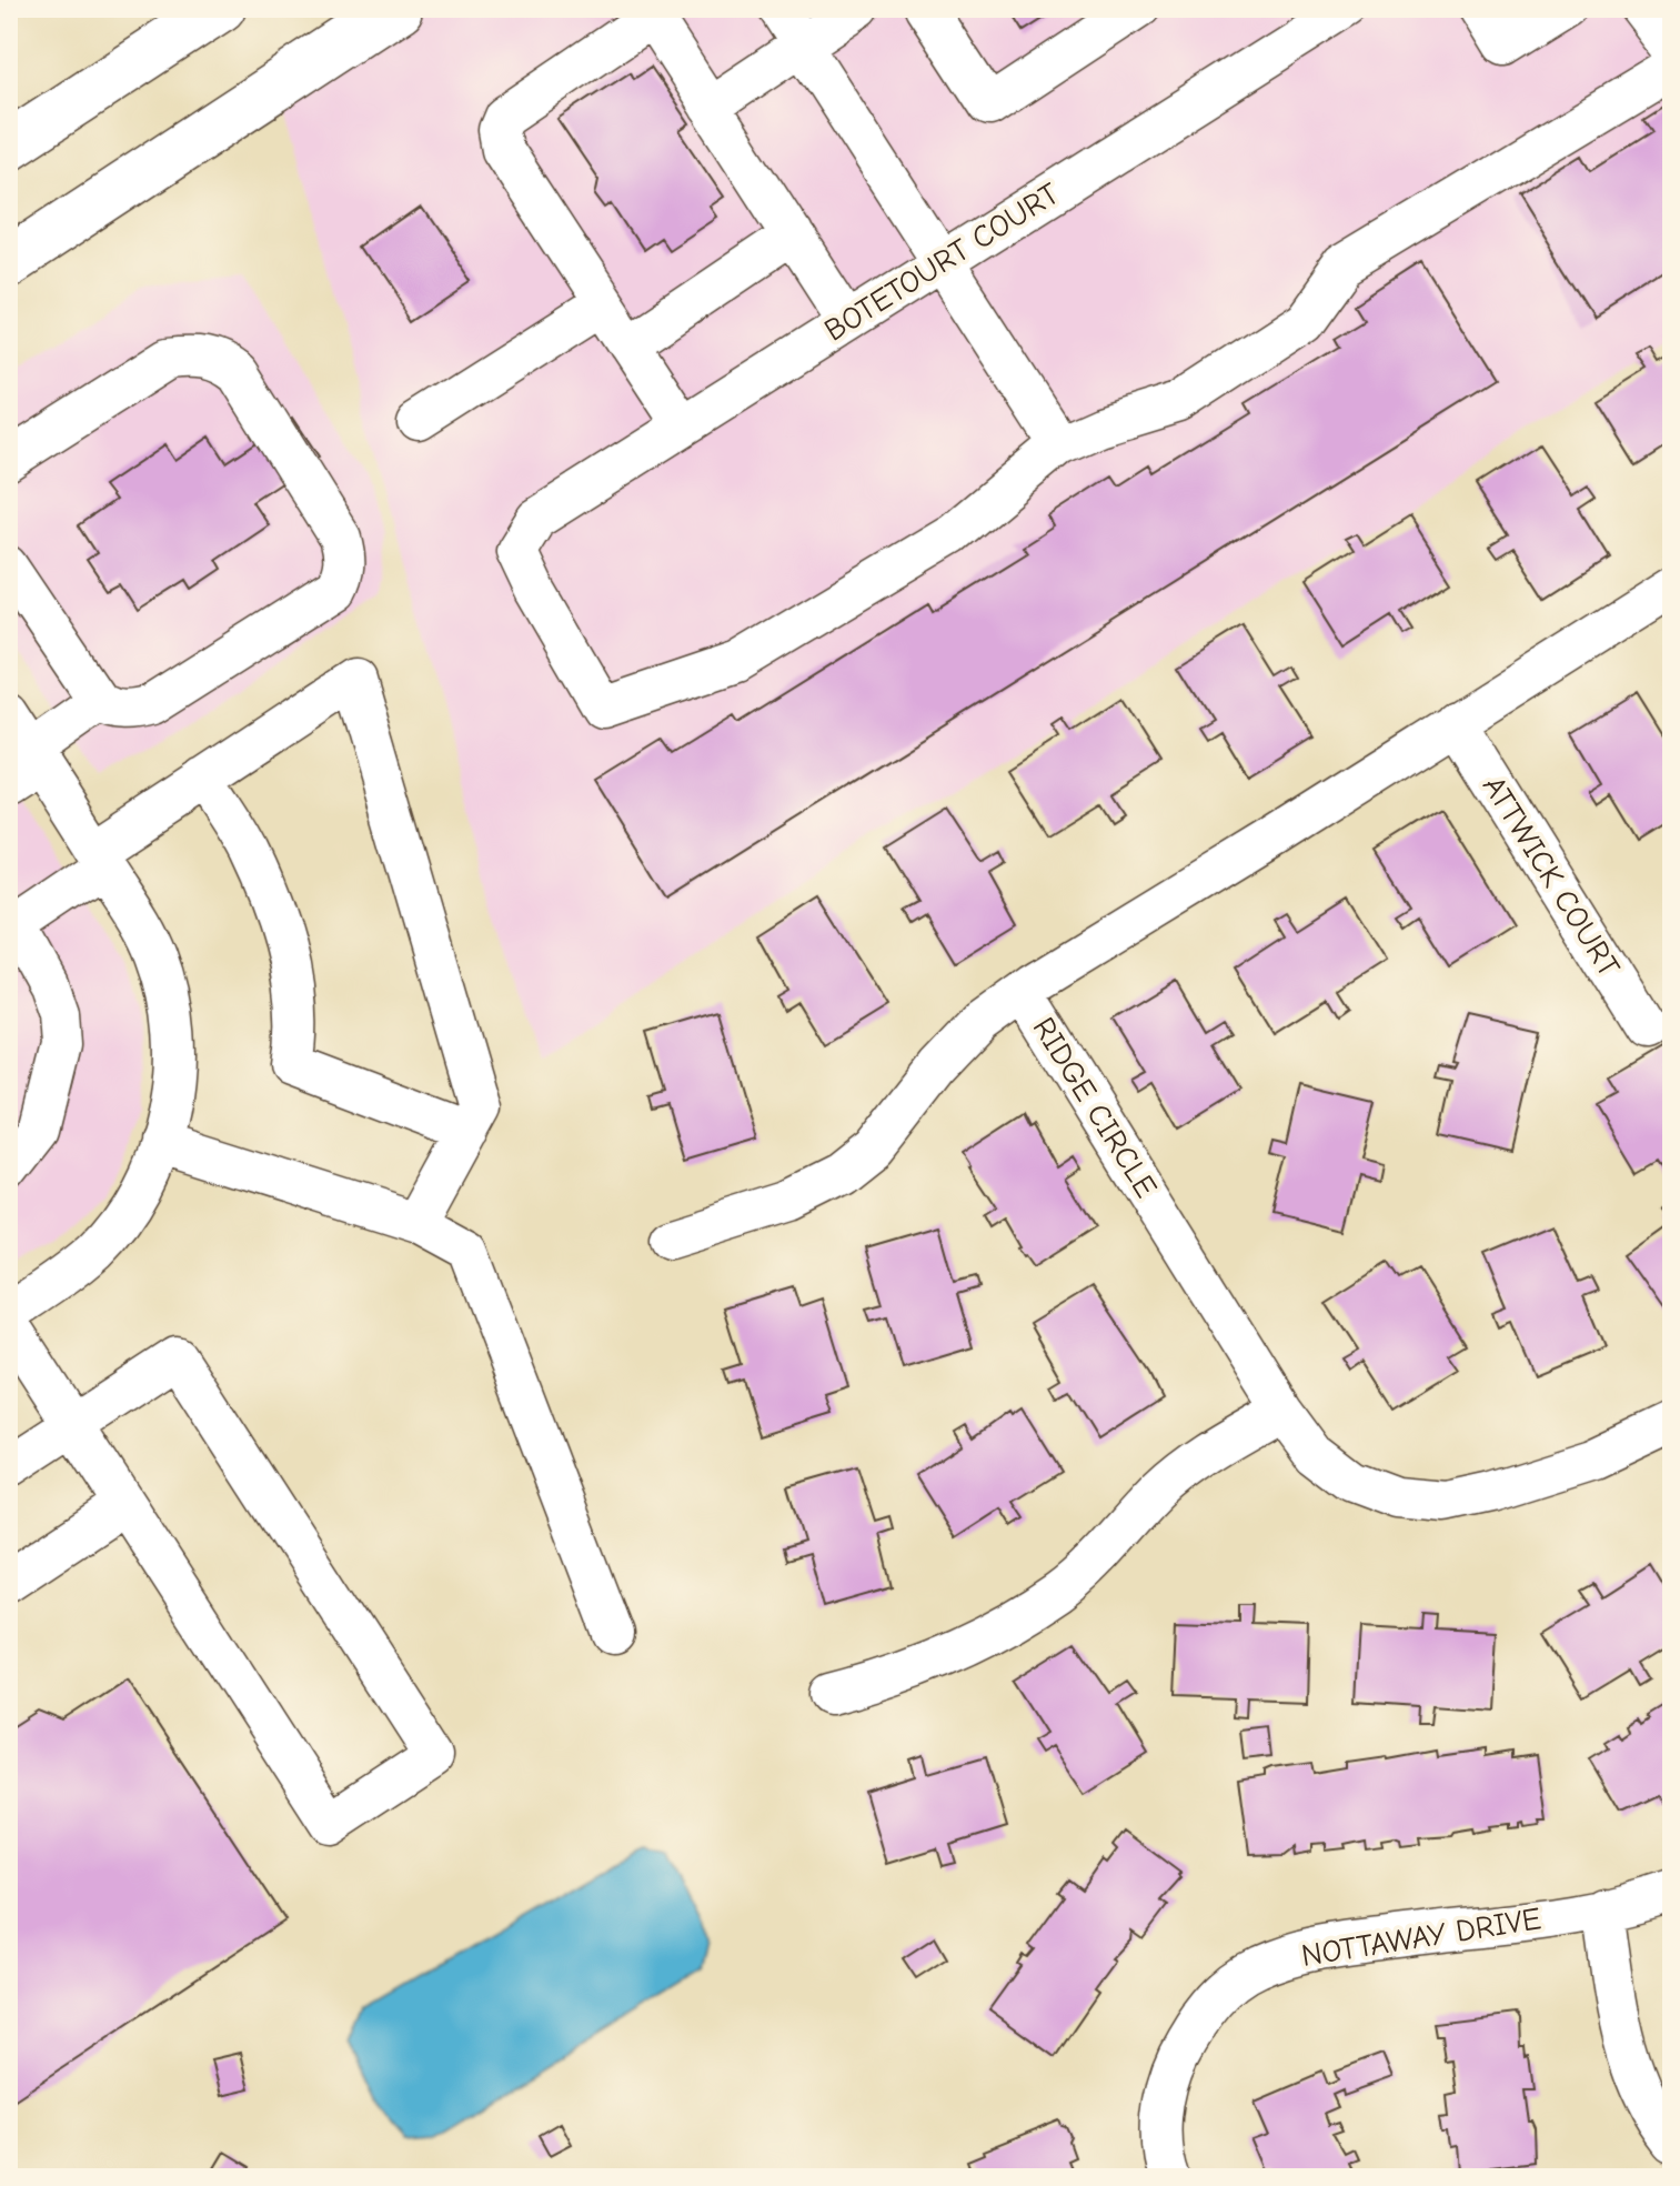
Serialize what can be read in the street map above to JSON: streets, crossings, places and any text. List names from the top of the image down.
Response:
{
  "streets": {
    "street": [
      "BOTETOURT COURT",
      "ATTWICK COURT",
      "RIDGE CIRCLE",
      "NOTTAWAY DRIVE"
    ]
  },
  "crossings": [
    ["ATTWICK COURT", "RIDGE CIRCLE"]
  ]
}
